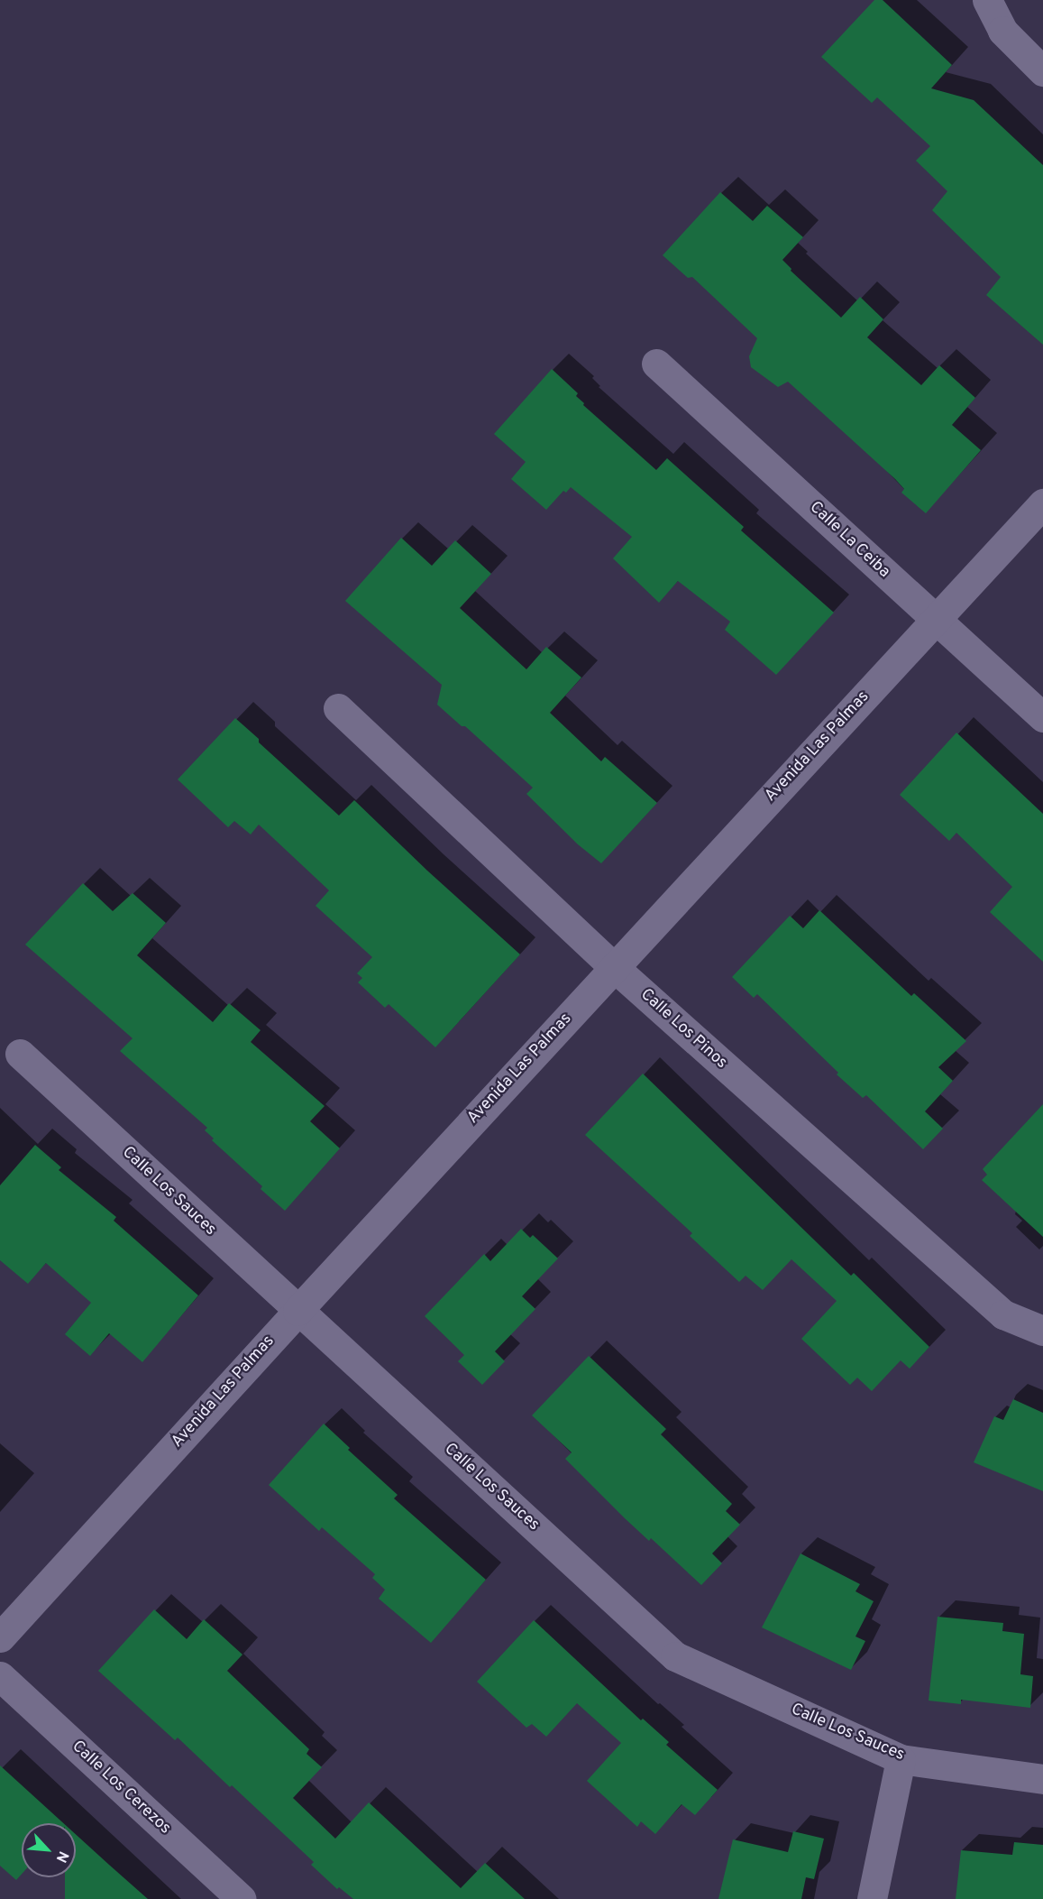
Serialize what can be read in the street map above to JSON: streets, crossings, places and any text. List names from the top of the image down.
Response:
{
  "streets": {
    "street": [
      "Calle La Ceiba",
      "Avenida Las Palmas",
      "Calle Los Pinos",
      "Calle Los Sauces",
      "Calle Los Cerezos"
    ]
  },
  "crossings": [
    ["Calle La Ceiba", "Avenida Las Palmas"],
    ["Avenida Las Palmas", "Calle Los Pinos"],
    ["Avenida Las Palmas", "Calle Los Sauces"]
  ],
  "north": "bottom right"
}
